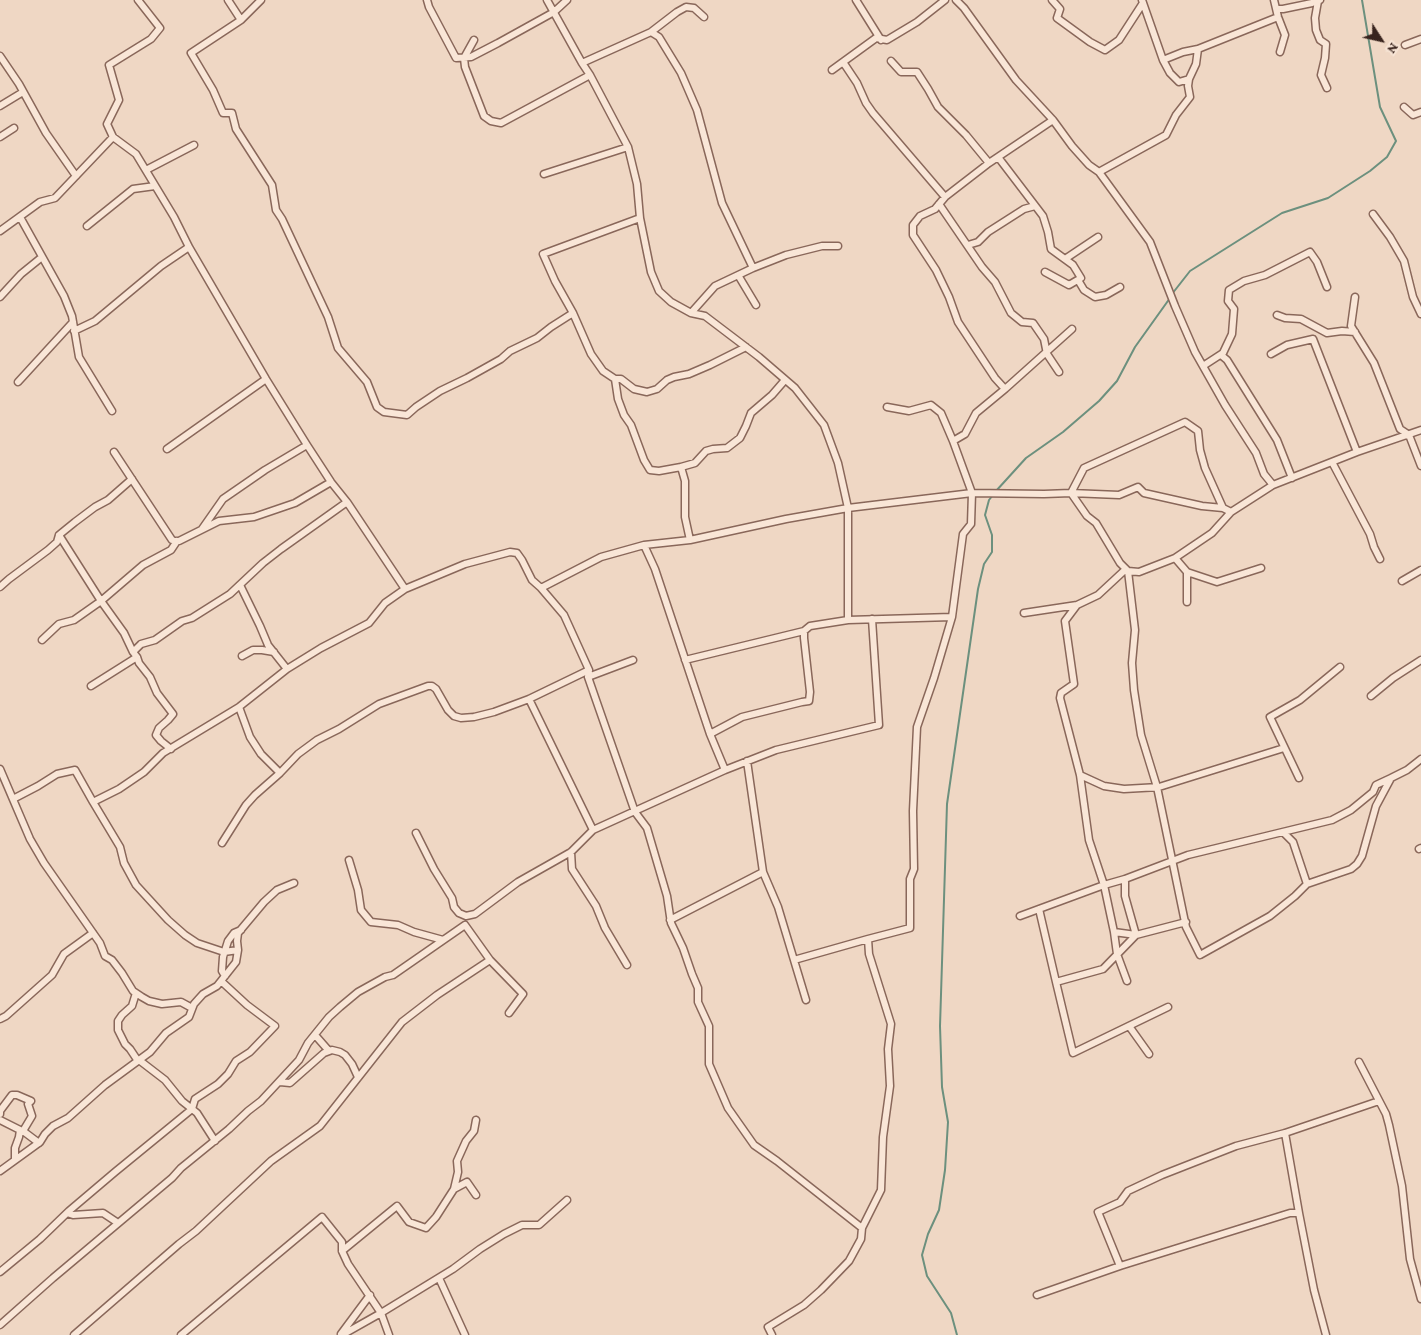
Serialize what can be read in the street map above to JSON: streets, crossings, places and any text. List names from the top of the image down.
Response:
{
  "north": "bottom right"
}
